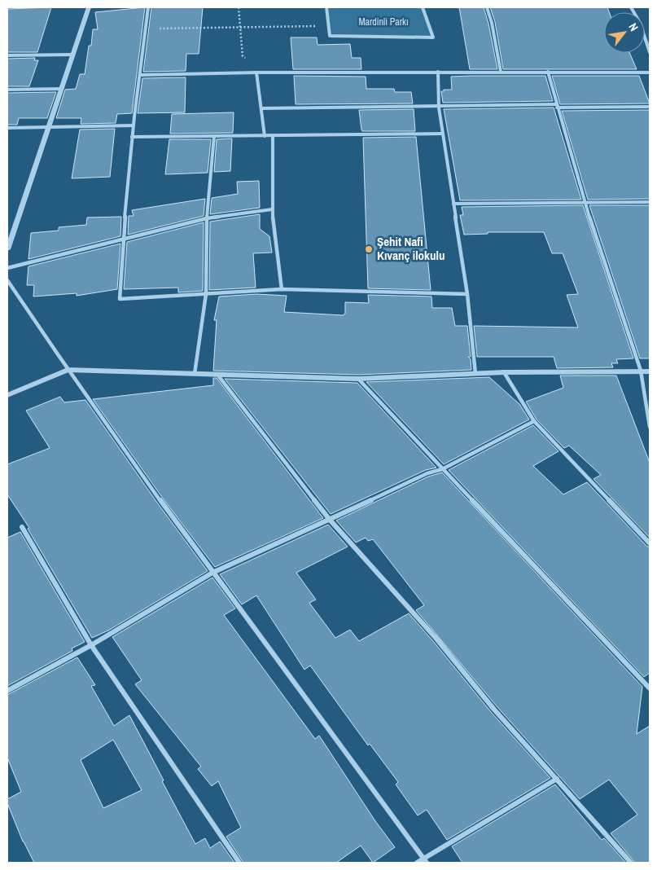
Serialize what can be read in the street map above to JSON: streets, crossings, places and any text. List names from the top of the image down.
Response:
{
  "parks": ["Mardinli Parkı"],
  "places": ["Şehit Nafi Kıvanç ilokulu"],
  "north": "top right"
}
